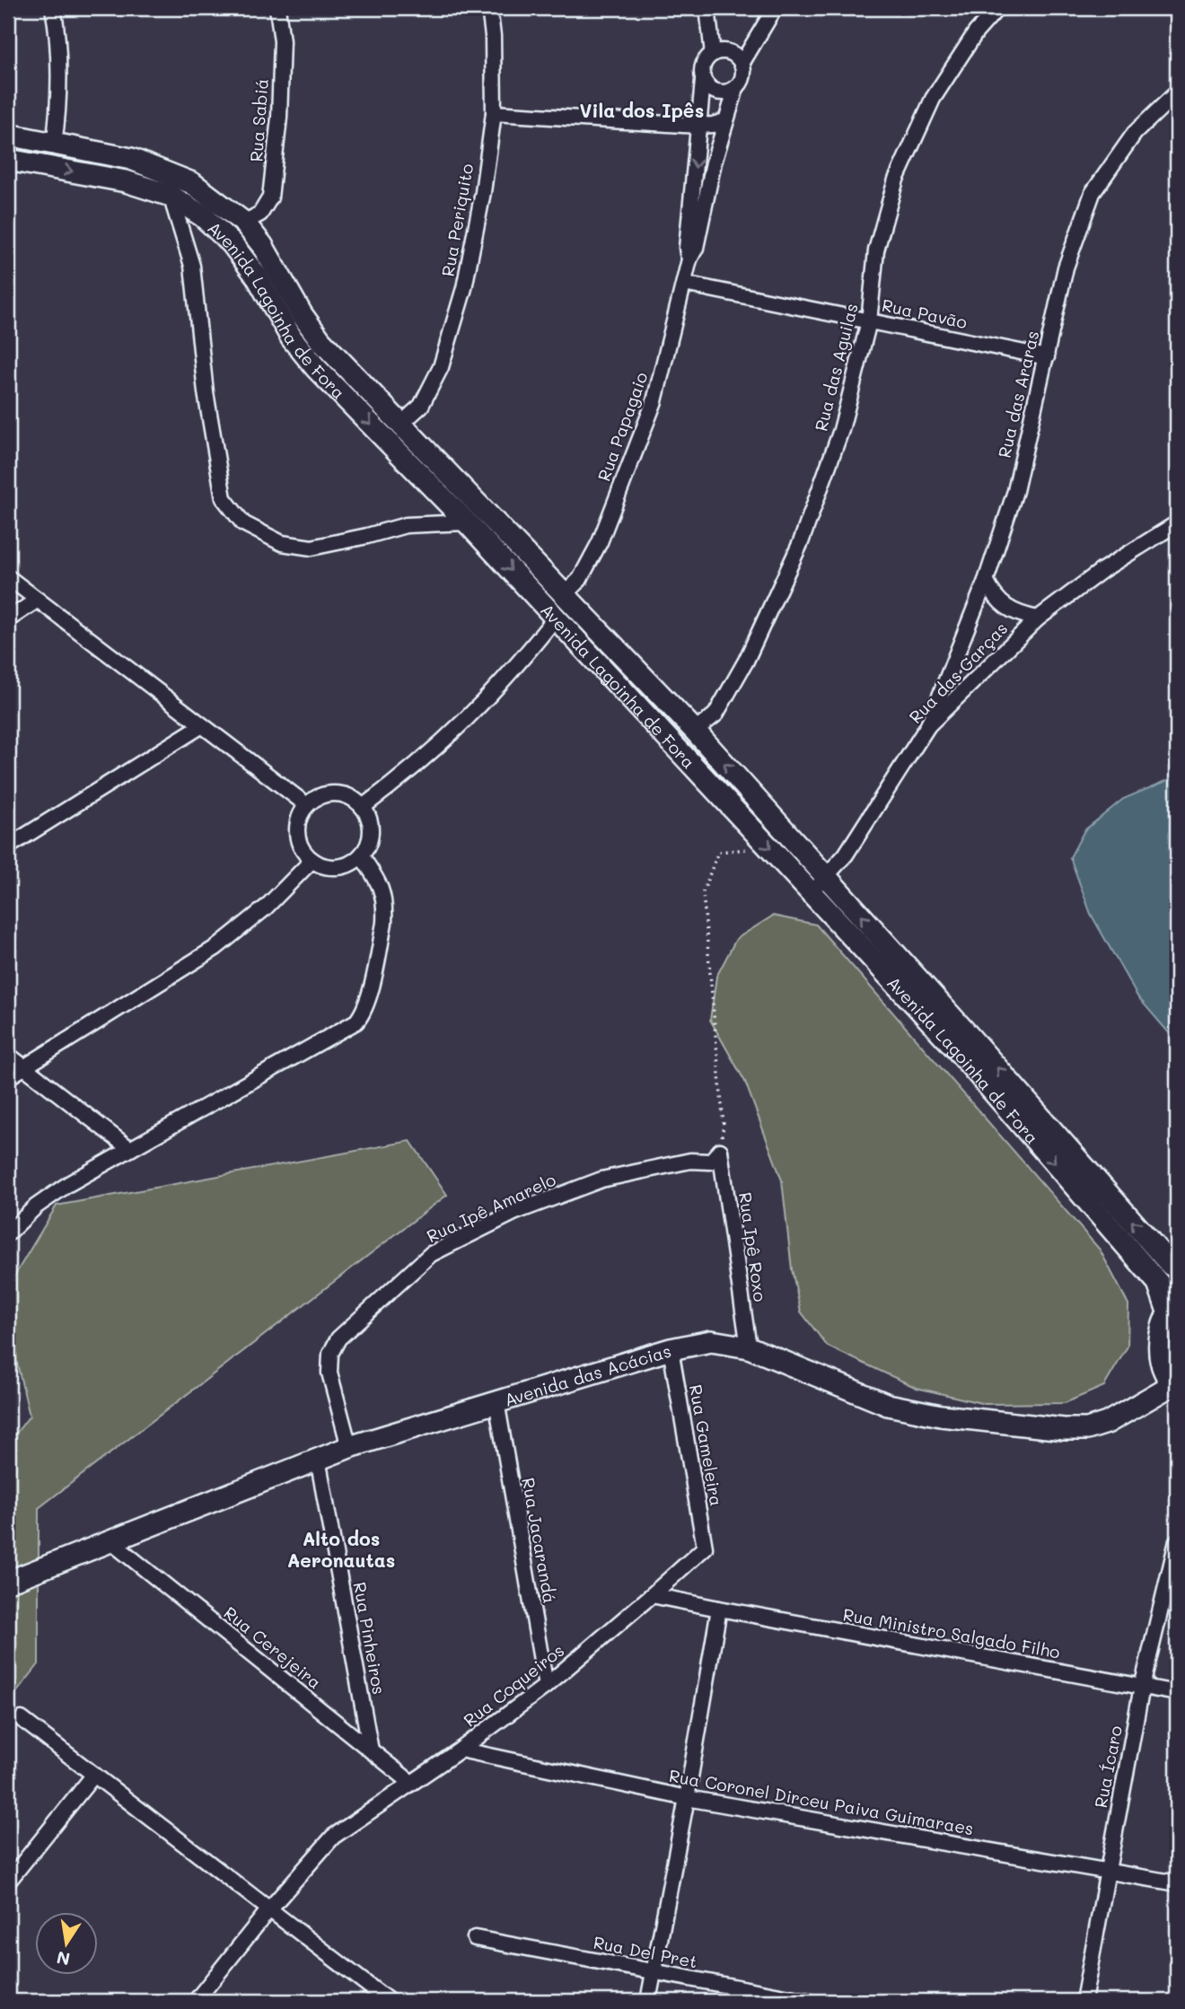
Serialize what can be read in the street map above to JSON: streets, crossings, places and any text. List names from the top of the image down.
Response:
{
  "streets": {
    "main road": ["Avenida Lagoinha de Fora", "Avenida das Acácias"],
    "street": [
      "Rua Sabiá",
      "Rua Periquito",
      "Rua Pavão",
      "Rua das Aguilas",
      "Rua das Araras",
      "Rua Papagaio",
      "Rua das Garças",
      "Rua Ipê Amarelo",
      "Rua Ipê Roxo",
      "Rua Gameleira",
      "Rua Jacarandá",
      "Rua Ministro Salgado Filho",
      "Rua Pinheiros",
      "Rua Cerejeira",
      "Rua Coqueiros",
      "Rua Ícaro",
      "Rua Coronel Dirceu Paiva Guimaraes",
      "Rua Del Pret"
    ]
  },
  "crossings": [
    ["Rua Sabiá", "Avenida Lagoinha de Fora"],
    ["Rua Periquito", "Avenida Lagoinha de Fora"],
    ["Avenida Lagoinha de Fora", "Rua das Aguilas"],
    ["Avenida Lagoinha de Fora", "Rua Papagaio"],
    ["Avenida Lagoinha de Fora", "Rua das Garças"],
    ["Rua Pavão", "Rua das Aguilas"],
    ["Rua Pavão", "Rua das Araras"],
    ["Rua Pavão", "Rua Papagaio"],
    ["Rua das Araras", "Rua das Garças"],
    ["Rua Ipê Amarelo", "Rua Ipê Roxo"],
    ["Rua Ipê Amarelo", "Avenida das Acácias"],
    ["Rua Ipê Roxo", "Avenida das Acácias"],
    ["Avenida das Acácias", "Rua Gameleira"],
    ["Avenida das Acácias", "Rua Jacarandá"],
    ["Avenida das Acácias", "Rua Pinheiros"],
    ["Avenida das Acácias", "Rua Cerejeira"],
    ["Rua Gameleira", "Rua Coqueiros"],
    ["Rua Jacarandá", "Rua Coqueiros"],
    ["Rua Ministro Salgado Filho", "Rua Coqueiros"],
    ["Rua Ministro Salgado Filho", "Rua Ícaro"],
    ["Rua Pinheiros", "Rua Cerejeira"],
    ["Rua Cerejeira", "Rua Coqueiros"],
    ["Rua Coqueiros", "Rua Coronel Dirceu Paiva Guimaraes"],
    ["Rua Ícaro", "Rua Coronel Dirceu Paiva Guimaraes"]
  ],
  "districts": ["Vila dos Ipês", "Alto dos Aeronautas"],
  "north": "bottom"
}
